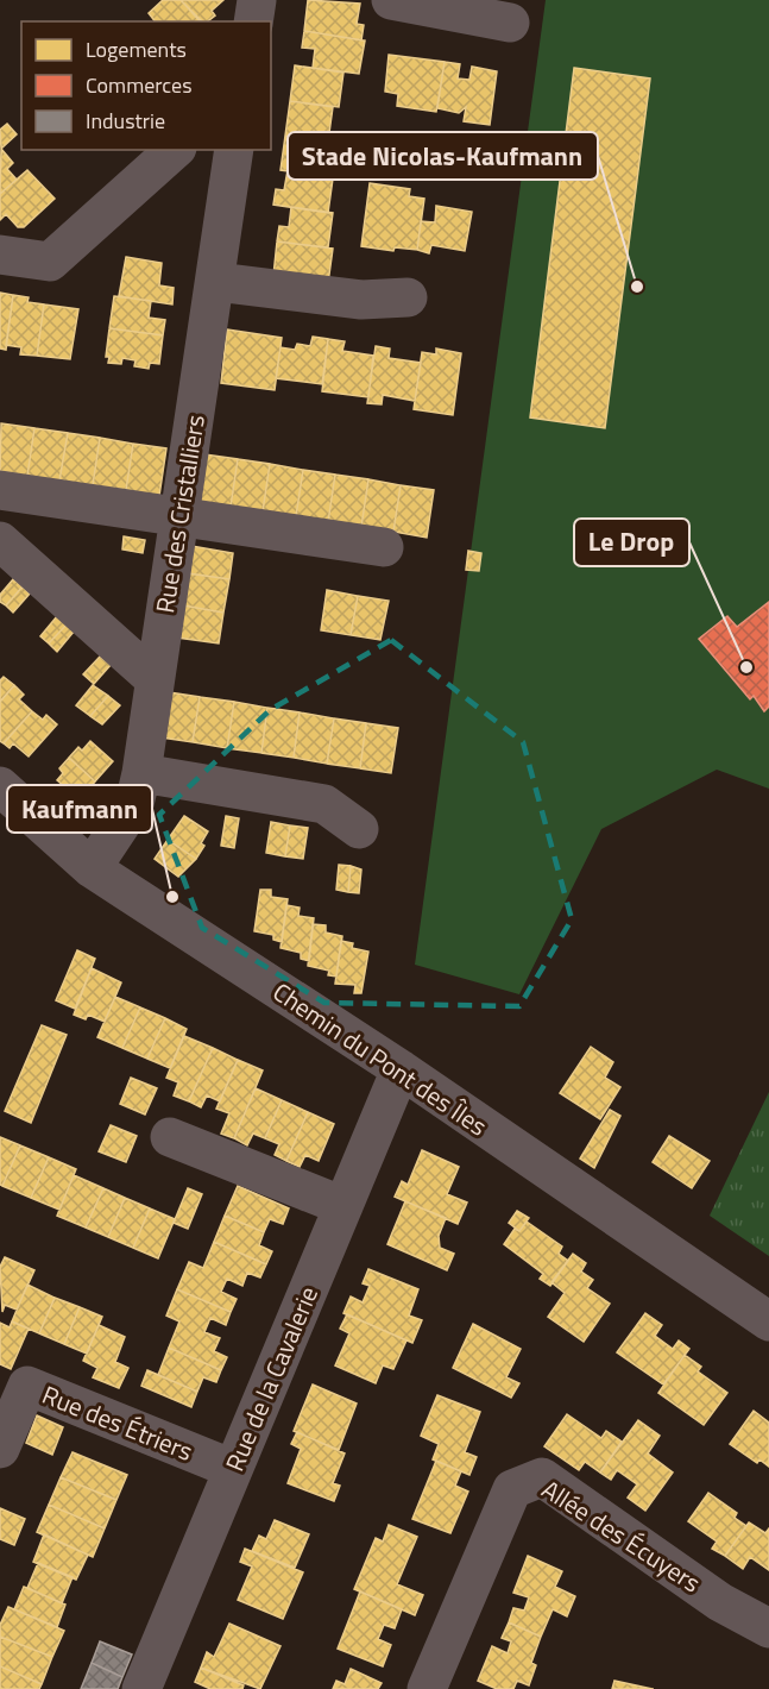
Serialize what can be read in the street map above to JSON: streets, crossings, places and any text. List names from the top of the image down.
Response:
{
  "streets": {
    "street": [
      "Rue des Cristalliers",
      "Chemin du Pont des Îles",
      "Rue de la Cavalerie",
      "Rue des Étriers",
      "Allée des Écuyers"
    ]
  },
  "crossings": [
    ["Rue des Cristalliers", "Chemin du Pont des Îles"],
    ["Chemin du Pont des Îles", "Rue de la Cavalerie"],
    ["Rue de la Cavalerie", "Rue des Étriers"]
  ],
  "places": ["Stade Nicolas-Kaufmann", "Le Drop", "Kaufmann"],
  "legend": ["Logements", "Commerces", "Industrie"]
}
